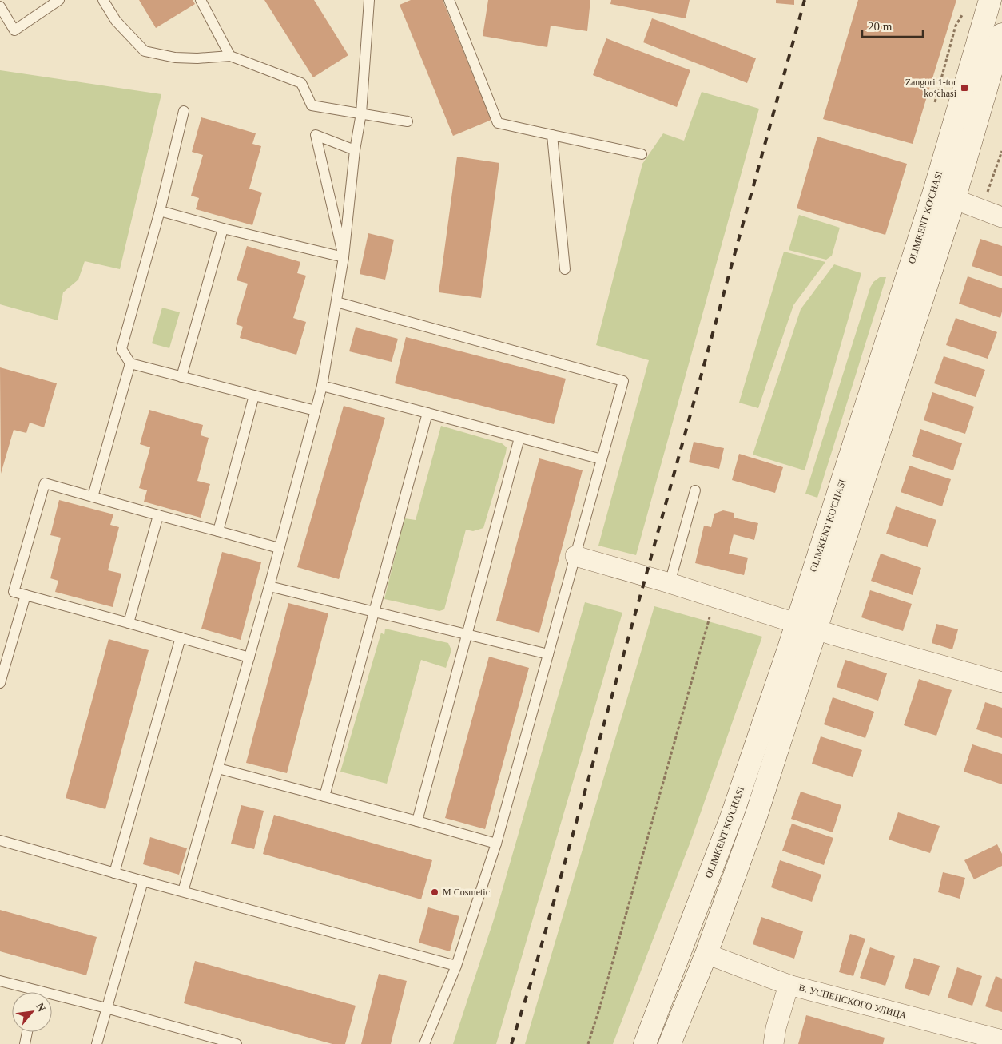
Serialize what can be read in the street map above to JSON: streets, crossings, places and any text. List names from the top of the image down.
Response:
{
  "streets": {
    "main road": ["OLIMKENT KO'CHASI"],
    "street": ["В. УСПЕНСКОГО УЛИЦА"]
  },
  "crossings": [
    ["OLIMKENT KO'CHASI", "В. УСПЕНСКОГО УЛИЦА"]
  ],
  "places": {
    "transit": ["Zangori 1-tor ko‘chasi"],
    "other": ["M Cosmetic"]
  },
  "scale_bar": "20 m",
  "north": "top right"
}
